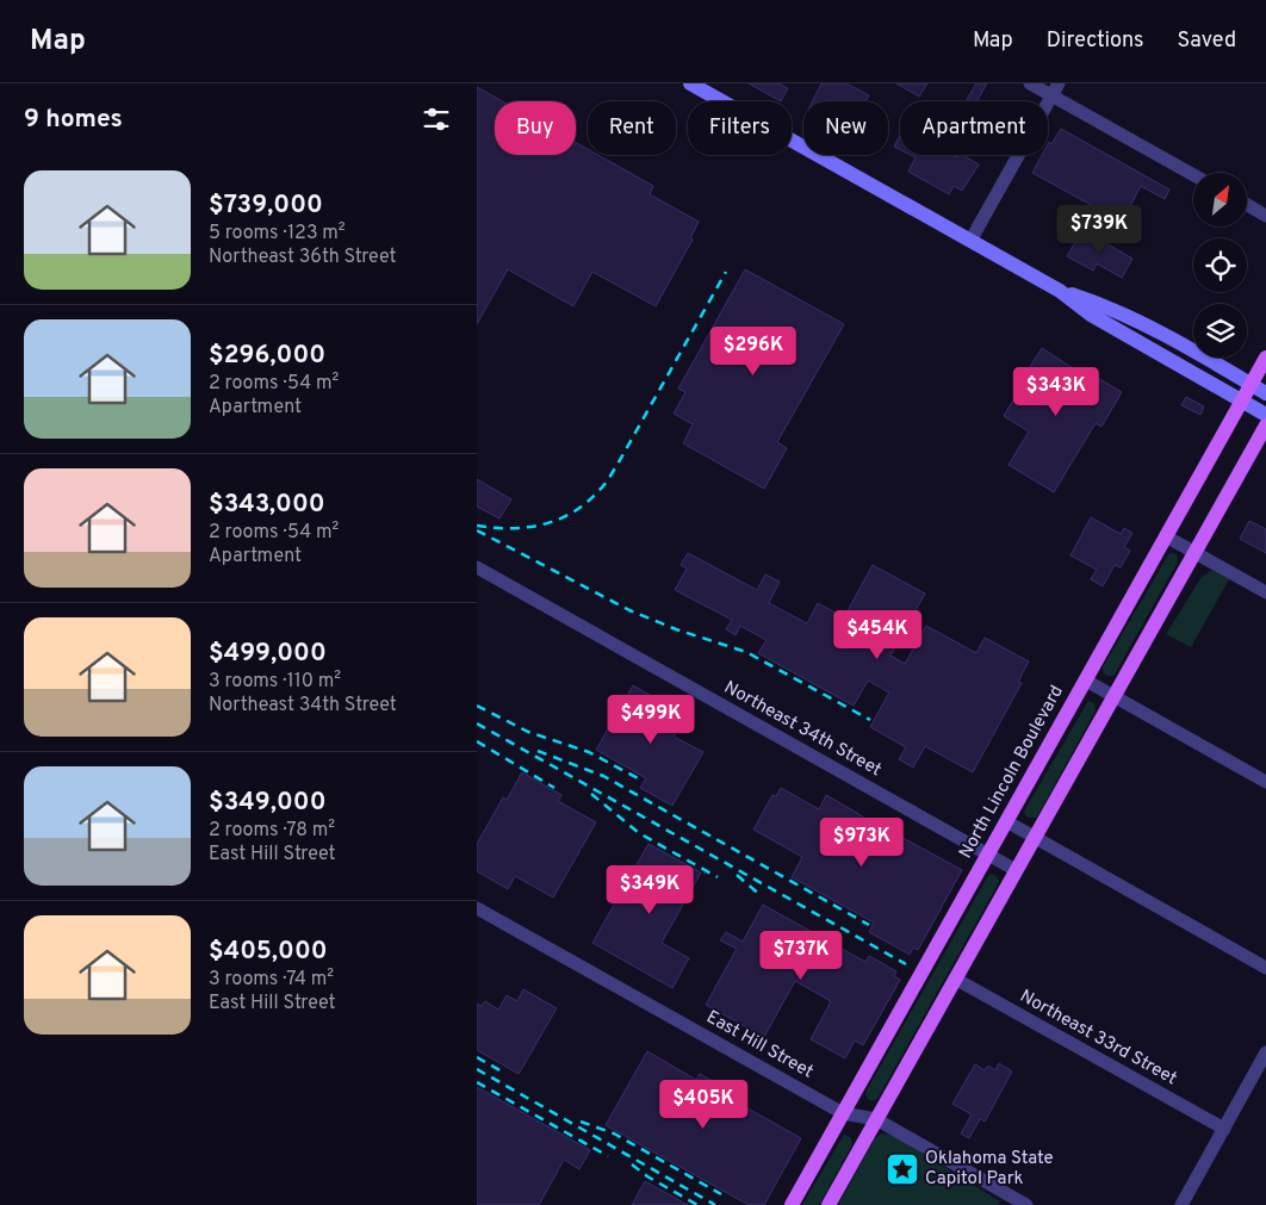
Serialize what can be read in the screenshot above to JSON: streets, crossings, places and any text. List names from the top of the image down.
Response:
{
  "streets": {
    "main road": ["North Lincoln Boulevard"],
    "street": ["Northeast 34th Street", "Northeast 33rd Street", "East Hill Street"]
  },
  "crossings": [
    ["Northeast 34th Street", "North Lincoln Boulevard"],
    ["North Lincoln Boulevard", "East Hill Street"]
  ],
  "places": {
    "place": ["Oklahoma State Capitol Park"]
  },
  "north": "top right",
  "page": {
    "header": "Map",
    "nav": ["Map", "Directions", "Saved"],
    "heading": "9 homes",
    "chip": [
      "Buy",
      "Rent",
      "Filters",
      "New",
      "Apartment"
    ],
    "list": [
      {
        "name": "$739,000",
        "note": "5 rooms · 123 m² · Northeast 36th Street"
      },
      {
        "name": "$296,000",
        "note": "2 rooms · 54 m² · Apartment"
      },
      {
        "name": "$343,000",
        "note": "2 rooms · 54 m² · Apartment"
      },
      {
        "name": "$499,000",
        "note": "3 rooms · 110 m² · Northeast 34th Street"
      },
      {
        "name": "$349,000",
        "note": "2 rooms · 78 m² · East Hill Street"
      },
      {
        "name": "$405,000",
        "note": "3 rooms · 74 m² · East Hill Street"
      }
    ],
    "price": [
      "$739K",
      "$296K",
      "$343K",
      "$454K",
      "$499K",
      "$973K",
      "$349K",
      "$737K",
      "$405K"
    ]
  }
}
